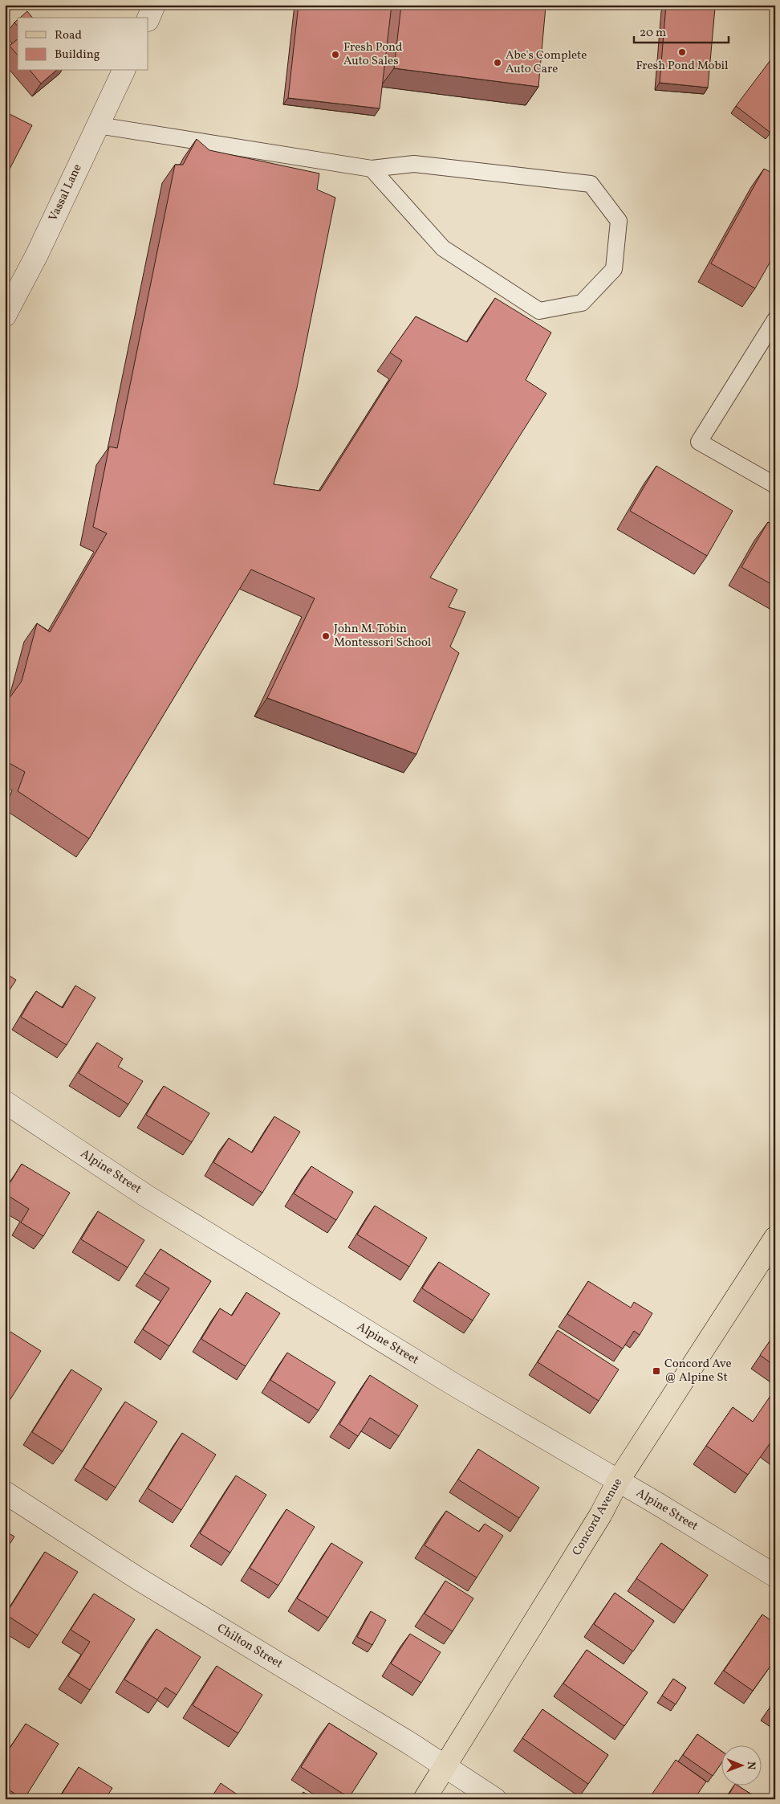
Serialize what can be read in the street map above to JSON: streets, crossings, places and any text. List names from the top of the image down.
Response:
{
  "streets": {
    "main road": ["Concord Avenue"],
    "street": ["Vassal Lane", "Alpine Street", "Chilton Street"]
  },
  "crossings": [
    ["Alpine Street", "Concord Avenue"],
    ["Concord Avenue", "Chilton Street"]
  ],
  "places": {
    "other": [
      "Fresh Pond Mobil",
      "Fresh Pond Auto Sales",
      "Abe's Complete Auto Care",
      "John M. Tobin Montessori School"
    ],
    "transit": ["Concord Ave @ Alpine St"]
  },
  "legend": ["Road", "Building"],
  "scale_bar": "20 m",
  "north": "right"
}
